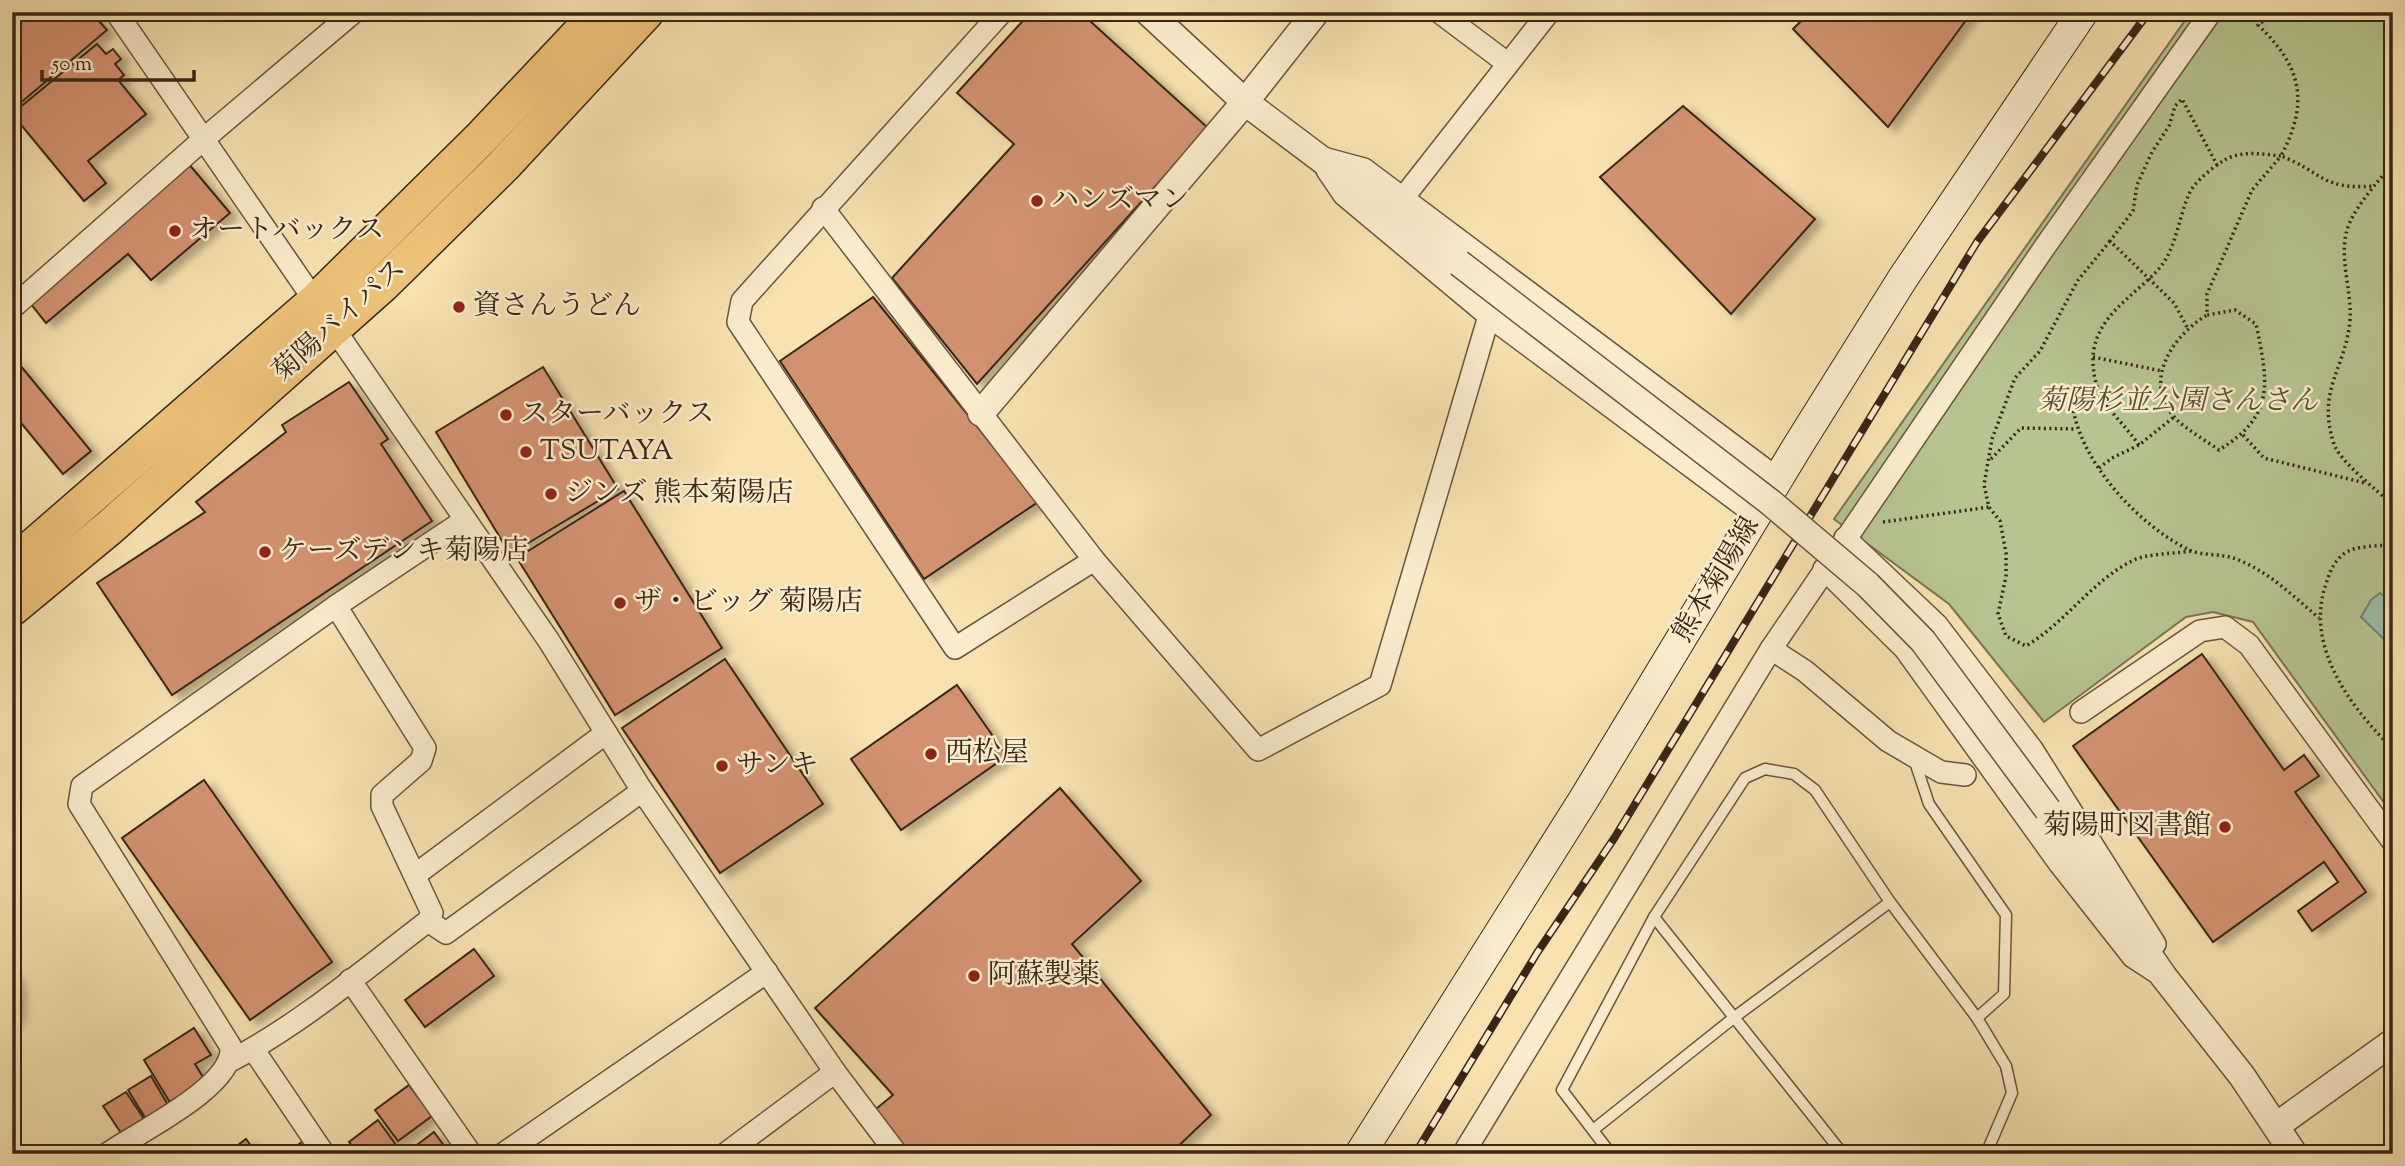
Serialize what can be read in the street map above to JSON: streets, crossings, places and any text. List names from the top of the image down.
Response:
{
  "streets": {
    "highway": ["菊陽バイパス"],
    "main road": ["熊本菊陽線"]
  },
  "parks": ["菊陽杉並公園さんさん"],
  "places": [
    "ハンズマン",
    "オートバックス",
    "資さんうどん",
    "スターバックス",
    "TSUTAYA",
    "ジンズ 熊本菊陽店",
    "ケーズデンキ菊陽店",
    "ザ・ビッグ 菊陽店",
    "西松屋",
    "サンキ",
    "菊陽町図書館",
    "阿蘇製薬"
  ],
  "scale_bar": "50 m"
}
